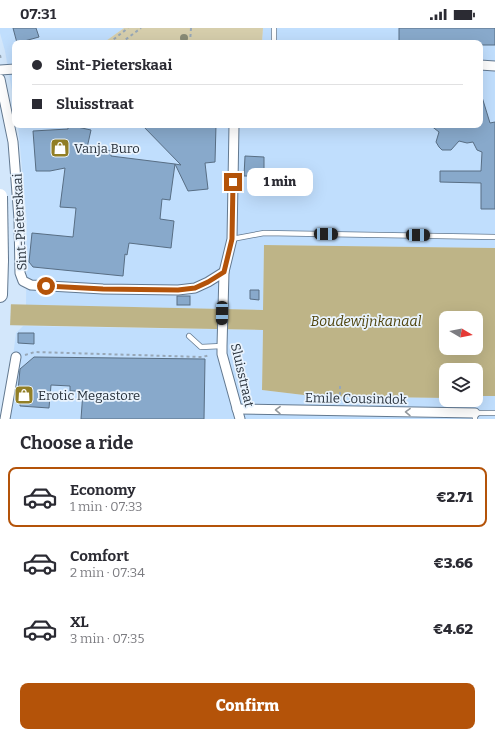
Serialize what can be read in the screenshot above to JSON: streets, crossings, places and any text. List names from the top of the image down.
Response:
{
  "streets": {
    "main road": ["Sint-Pieterskaai"],
    "street": ["Sluisstraat", "Emile Cousindok"]
  },
  "crossings": [
    ["Sint-Pieterskaai", "Sluisstraat"],
    ["Sluisstraat", "Emile Cousindok"]
  ],
  "one_way": ["Emile Cousindok"],
  "water": ["Boudewijnkanaal"],
  "places": {
    "shop": ["Vanja Buro", "Erotic Megastore"]
  },
  "north": "right",
  "page": {
    "status": "07:31",
    "banner": ["Sint-Pieterskaai", "Sluisstraat"],
    "bubble": "1 min",
    "heading": "Choose a ride",
    "list": [
      {
        "name": "Economy",
        "note": "1 min · 07:33",
        "value": "€2.71"
      },
      {
        "name": "Comfort",
        "note": "2 min · 07:34",
        "value": "€3.66"
      },
      {
        "name": "XL",
        "note": "3 min · 07:35",
        "value": "€4.62"
      }
    ],
    "buttons": "Confirm"
  }
}
